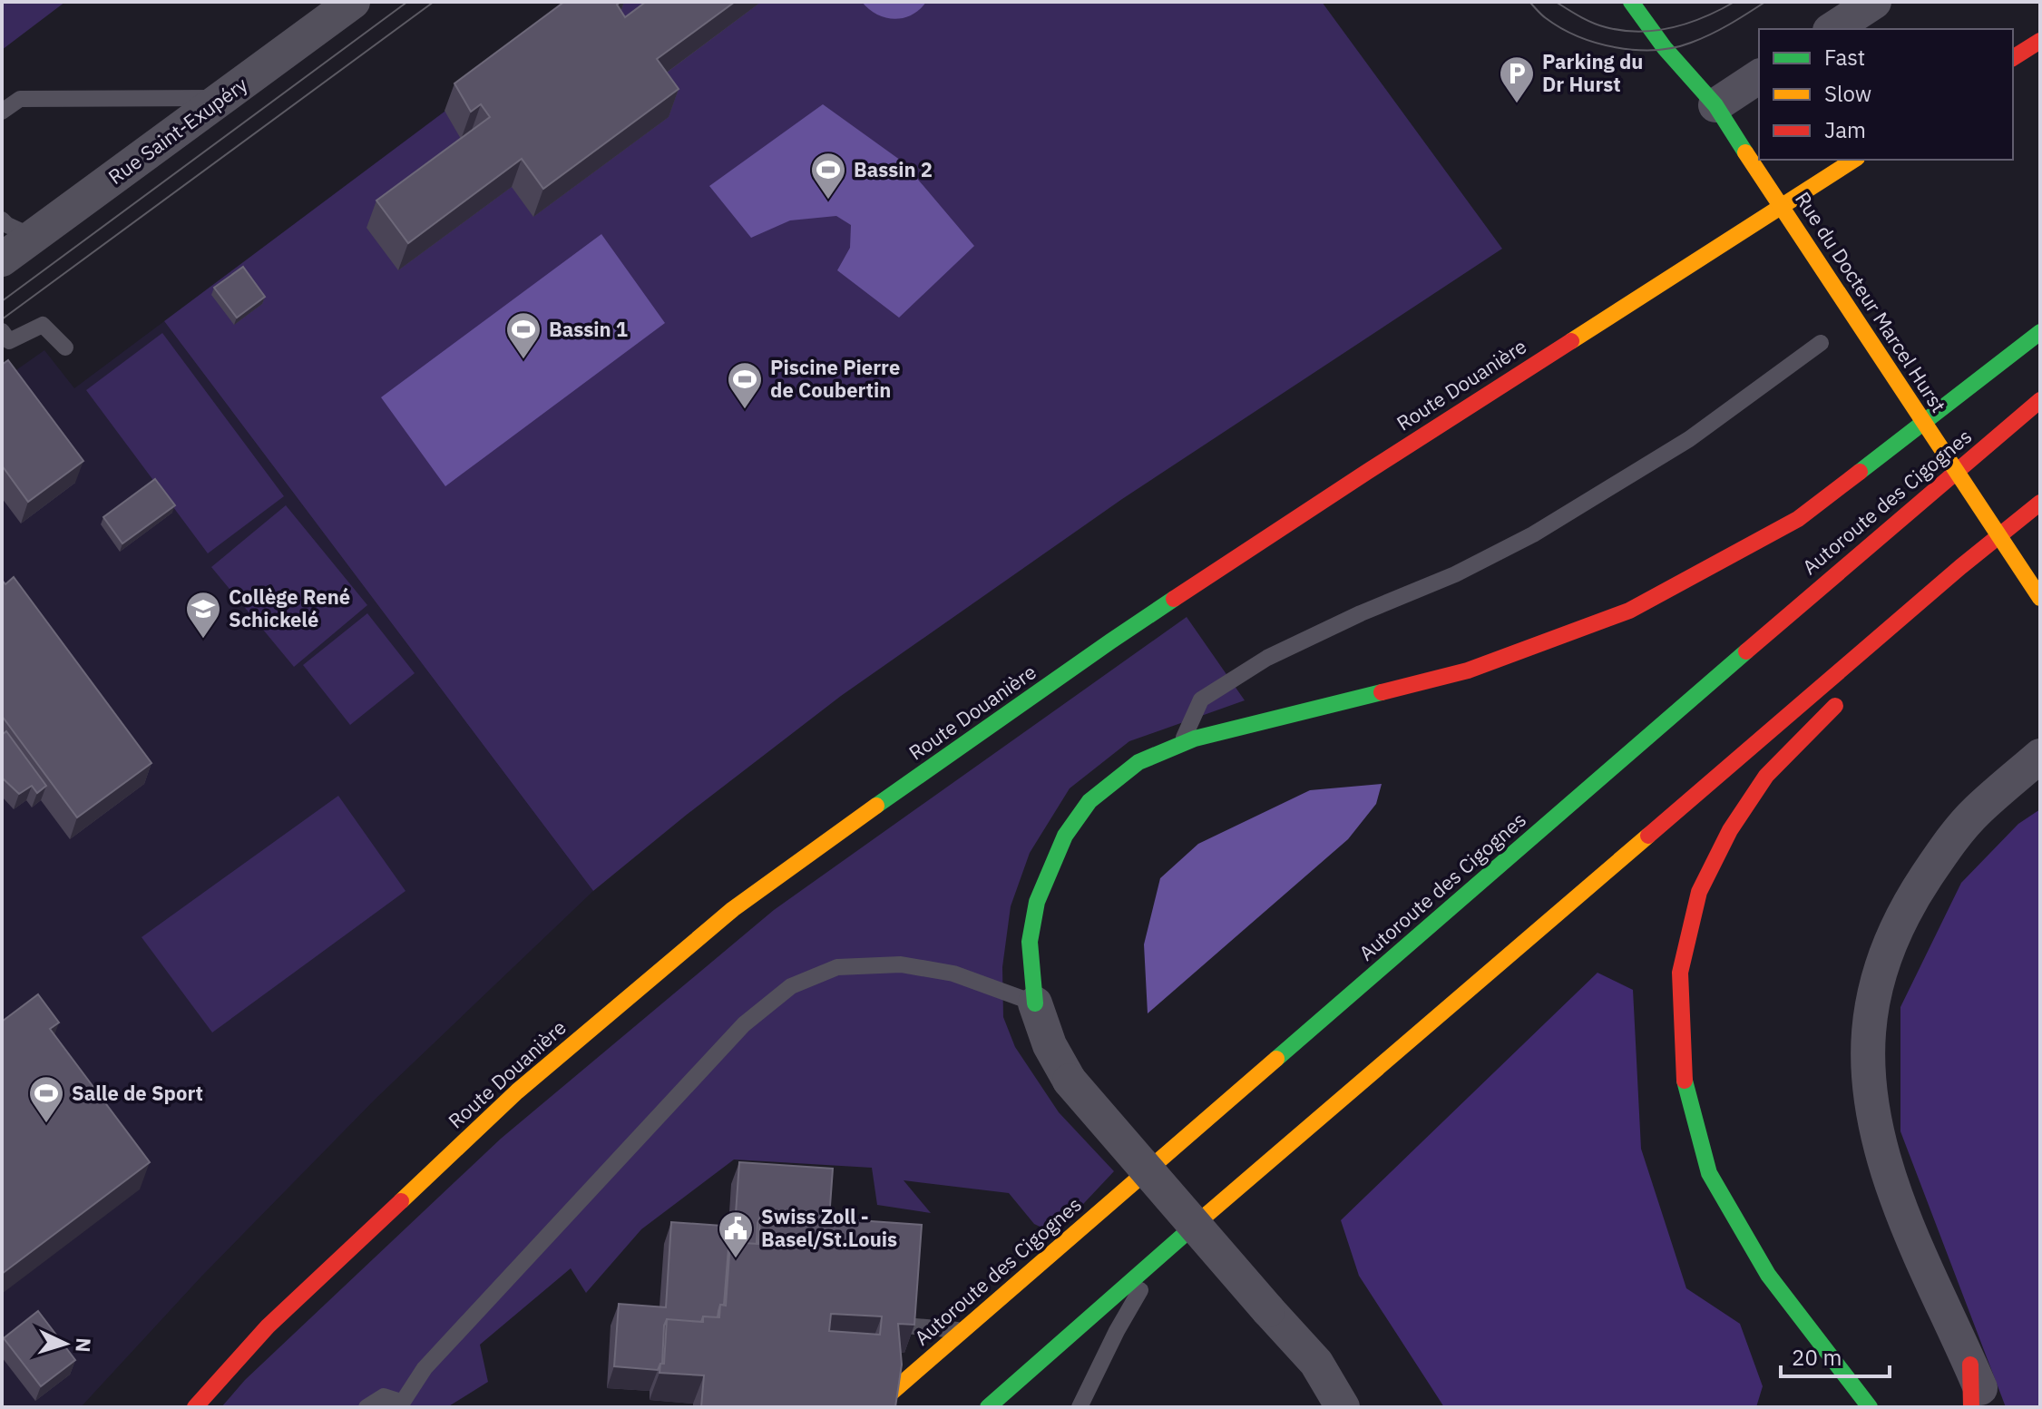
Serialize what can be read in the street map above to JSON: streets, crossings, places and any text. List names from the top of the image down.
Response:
{
  "streets": {
    "main road": ["Rue du Docteur Marcel Hurst", "Route Douanière", "Autoroute des Cigognes"],
    "street": ["Rue Saint-Exupéry"]
  },
  "places": {
    "parking": ["Parking du Dr Hurst"],
    "sports": [
      "Bassin 2",
      "Bassin 1",
      "Piscine Pierre de Coubertin",
      "Salle de Sport"
    ],
    "school or university": ["Collège René Schickelé"],
    "public building": ["Swiss Zoll - Basel/St.Louis"]
  },
  "legend": ["Fast", "Slow", "Jam"],
  "scale_bar": "20 m",
  "north": "right"
}
